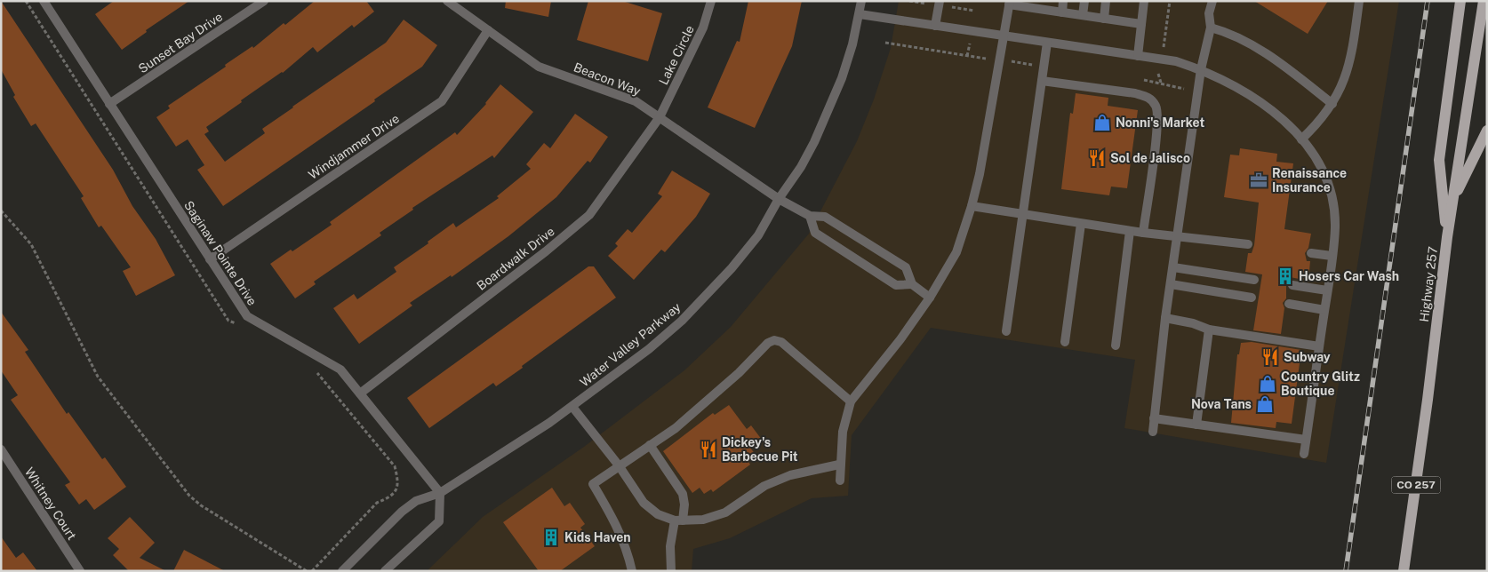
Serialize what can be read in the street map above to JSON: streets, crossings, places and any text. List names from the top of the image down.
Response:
{
  "streets": {
    "main road": ["Highway 257", "CO 257"],
    "street": [
      "Sunset Bay Drive",
      "Lake Circle",
      "Beacon Way",
      "Windjammer Drive",
      "Saginaw Pointe Drive",
      "Boardwalk Drive",
      "Water Valley Parkway",
      "Whitney Court"
    ]
  },
  "crossings": [
    ["Sunset Bay Drive", "Saginaw Pointe Drive"],
    ["Lake Circle", "Beacon Way"],
    ["Lake Circle", "Boardwalk Drive"],
    ["Beacon Way", "Windjammer Drive"],
    ["Beacon Way", "Boardwalk Drive"],
    ["Beacon Way", "Water Valley Parkway"],
    ["Windjammer Drive", "Saginaw Pointe Drive"],
    ["Saginaw Pointe Drive", "Boardwalk Drive"],
    ["Saginaw Pointe Drive", "Water Valley Parkway"]
  ],
  "places": {
    "shop": ["Nonni's Market", "Country Glitz Boutique", "Nova Tans"],
    "restaurant": ["Sol de Jalisco", "Subway", "Dickey's Barbecue Pit"],
    "office": ["Renaissance Insurance"],
    "building": ["Hosers Car Wash", "Kids Haven"]
  }
}
